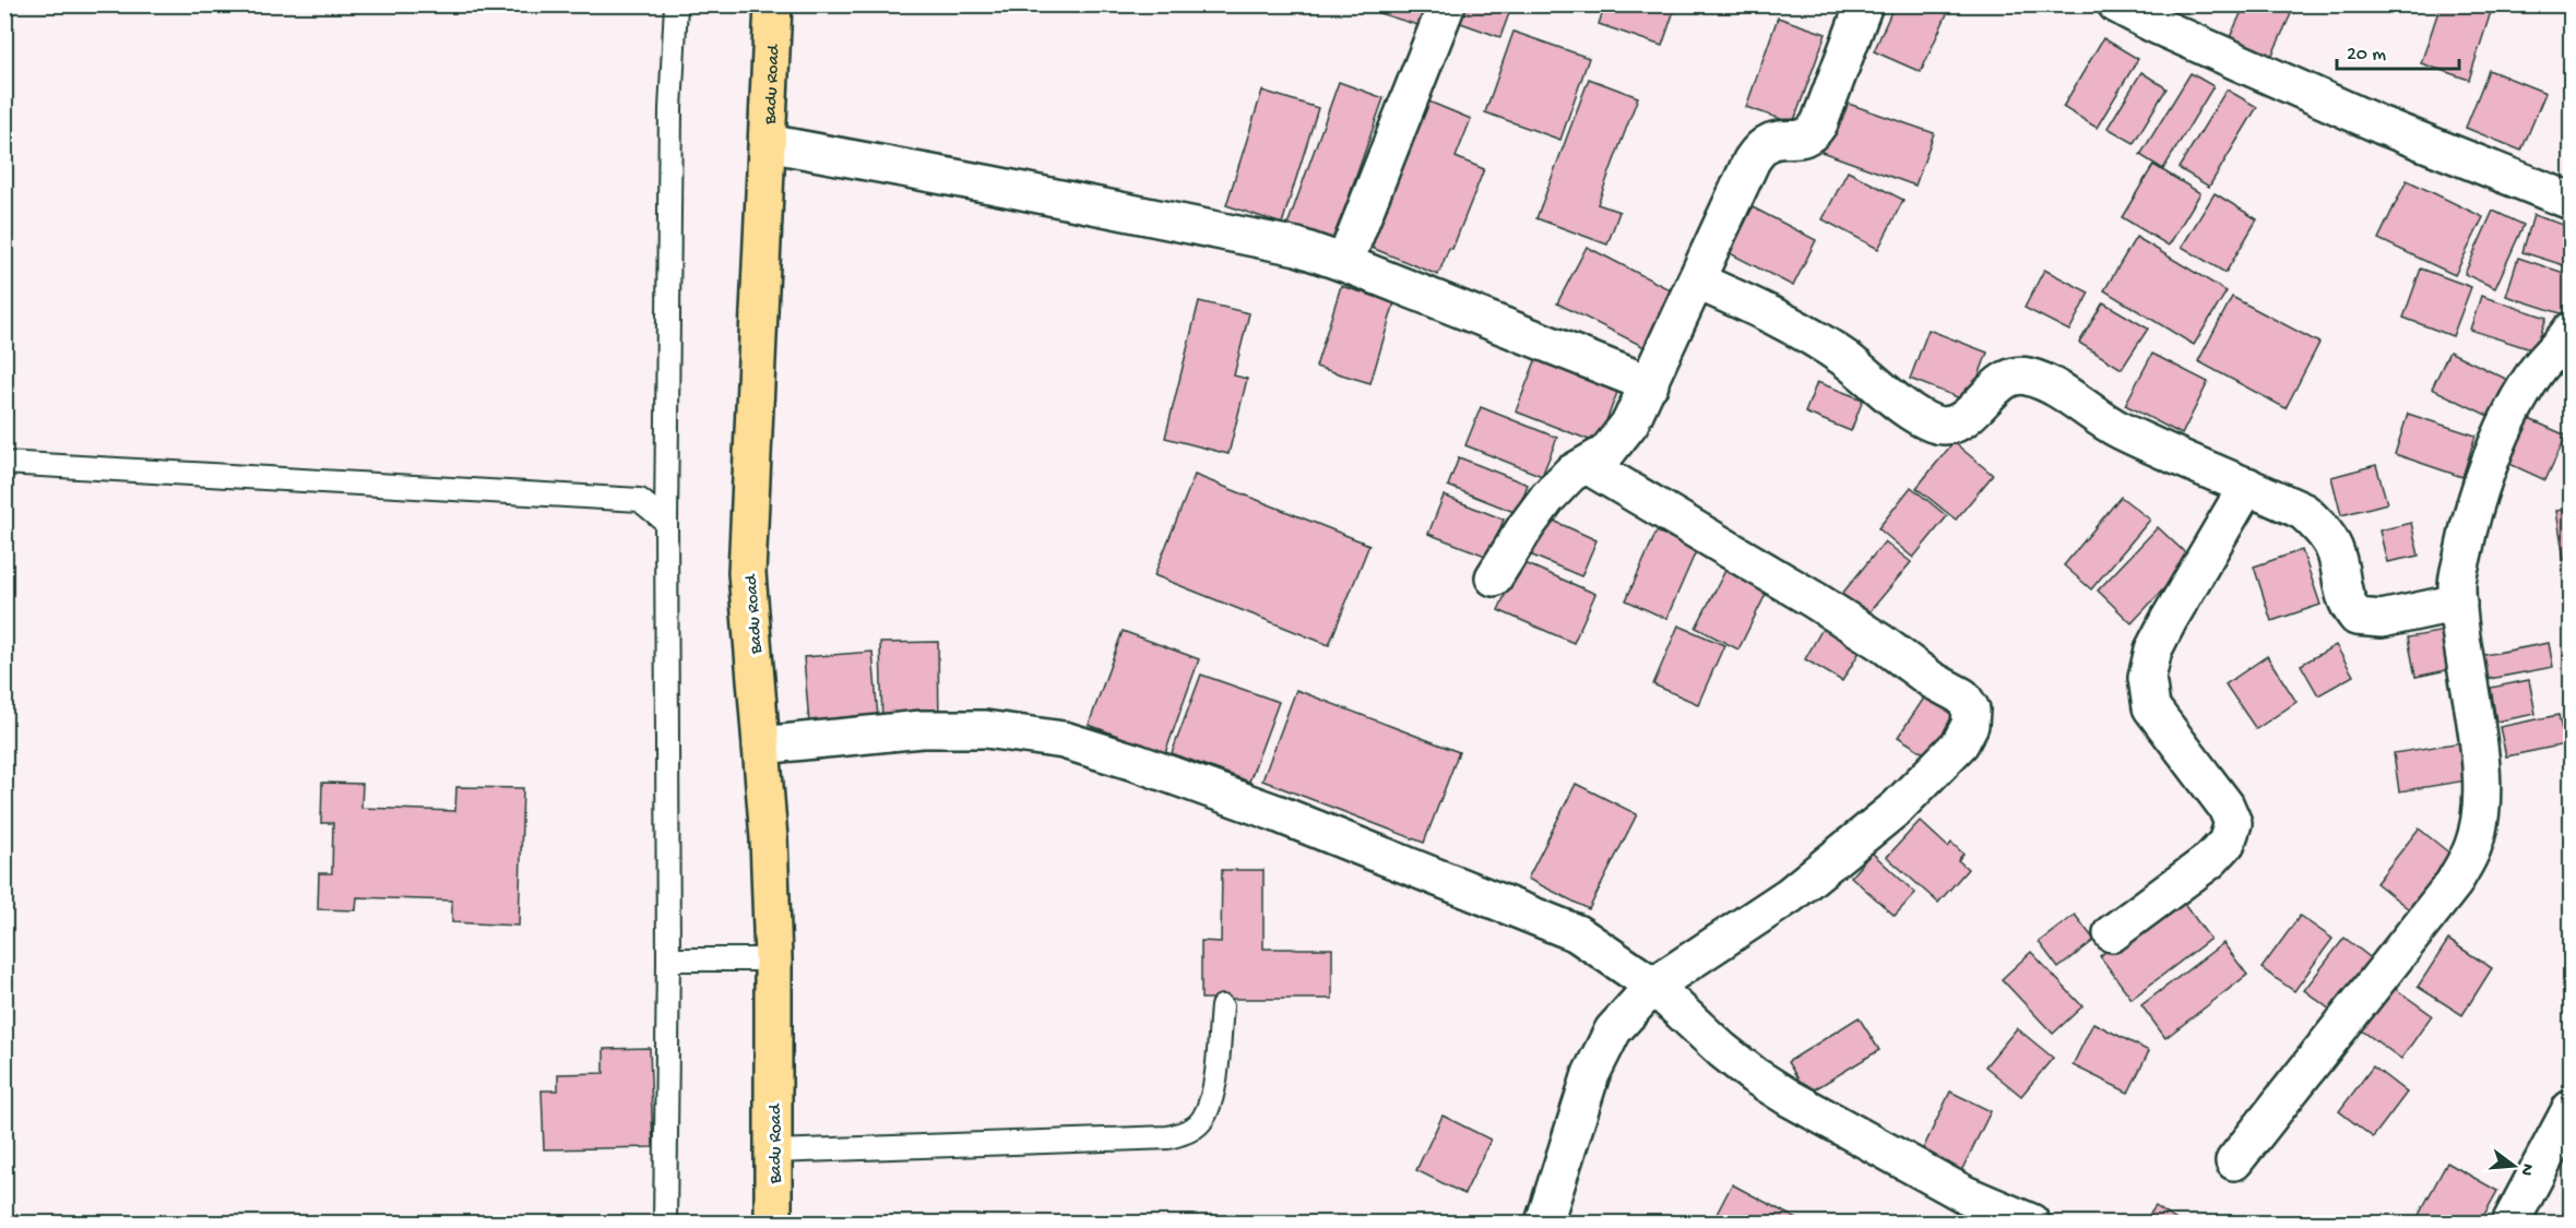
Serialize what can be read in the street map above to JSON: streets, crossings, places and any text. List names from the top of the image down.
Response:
{
  "streets": {
    "main road": ["Badu Road"]
  },
  "scale_bar": "20 m",
  "north": "right"
}
